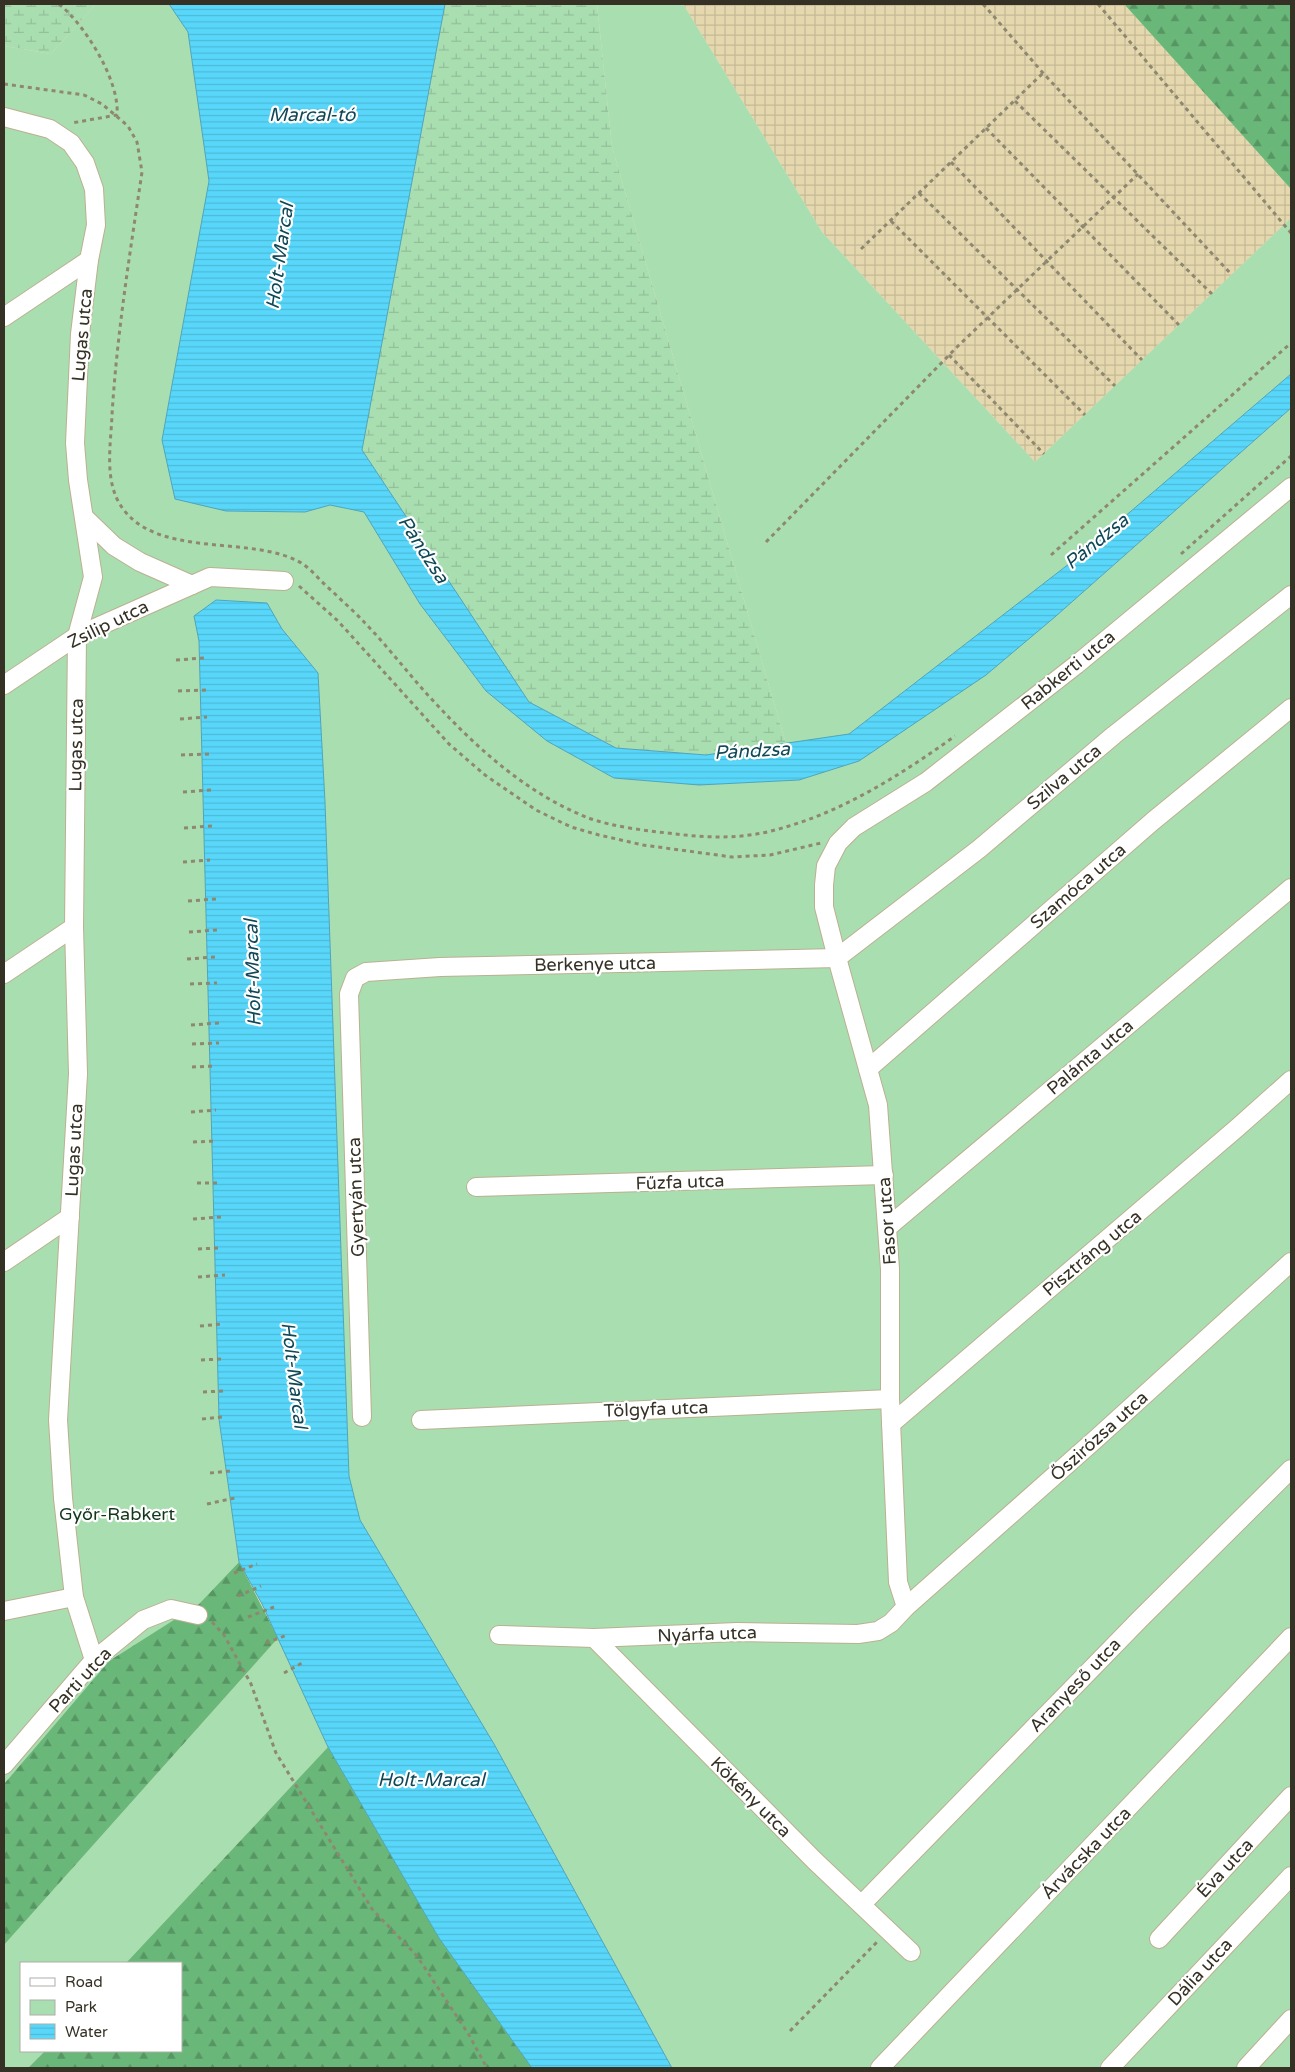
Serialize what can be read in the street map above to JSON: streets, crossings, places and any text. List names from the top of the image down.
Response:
{
  "streets": {
    "street": [
      "Lugas utca",
      "Zsilip utca",
      "Rabkerti utca",
      "Szilva utca",
      "Szamóca utca",
      "Berkenye utca",
      "Palánta utca",
      "Fűzfa utca",
      "Gyertyán utca",
      "Fasor utca",
      "Pisztráng utca",
      "Tölgyfa utca",
      "Őszirózsa utca",
      "Nyárfa utca",
      "Parti utca",
      "Aranyeső utca",
      "Kökény utca",
      "Árvácska utca",
      "Éva utca",
      "Dália utca"
    ]
  },
  "crossings": [
    ["Lugas utca", "Zsilip utca"],
    ["Lugas utca", "Parti utca"],
    ["Rabkerti utca", "Fasor utca"],
    ["Szilva utca", "Berkenye utca"],
    ["Szilva utca", "Fasor utca"],
    ["Szamóca utca", "Fasor utca"],
    ["Berkenye utca", "Gyertyán utca"],
    ["Berkenye utca", "Fasor utca"],
    ["Palánta utca", "Fasor utca"],
    ["Fűzfa utca", "Fasor utca"],
    ["Fasor utca", "Pisztráng utca"],
    ["Fasor utca", "Tölgyfa utca"],
    ["Fasor utca", "Őszirózsa utca"],
    ["Fasor utca", "Nyárfa utca"],
    ["Őszirózsa utca", "Nyárfa utca"],
    ["Nyárfa utca", "Kökény utca"],
    ["Aranyeső utca", "Kökény utca"]
  ],
  "water": ["Marcal-tó", "Holt-Marcal", "Pándzsa"],
  "parks": ["Győr-Rabkert"],
  "legend": ["Road", "Park", "Water"]
}
